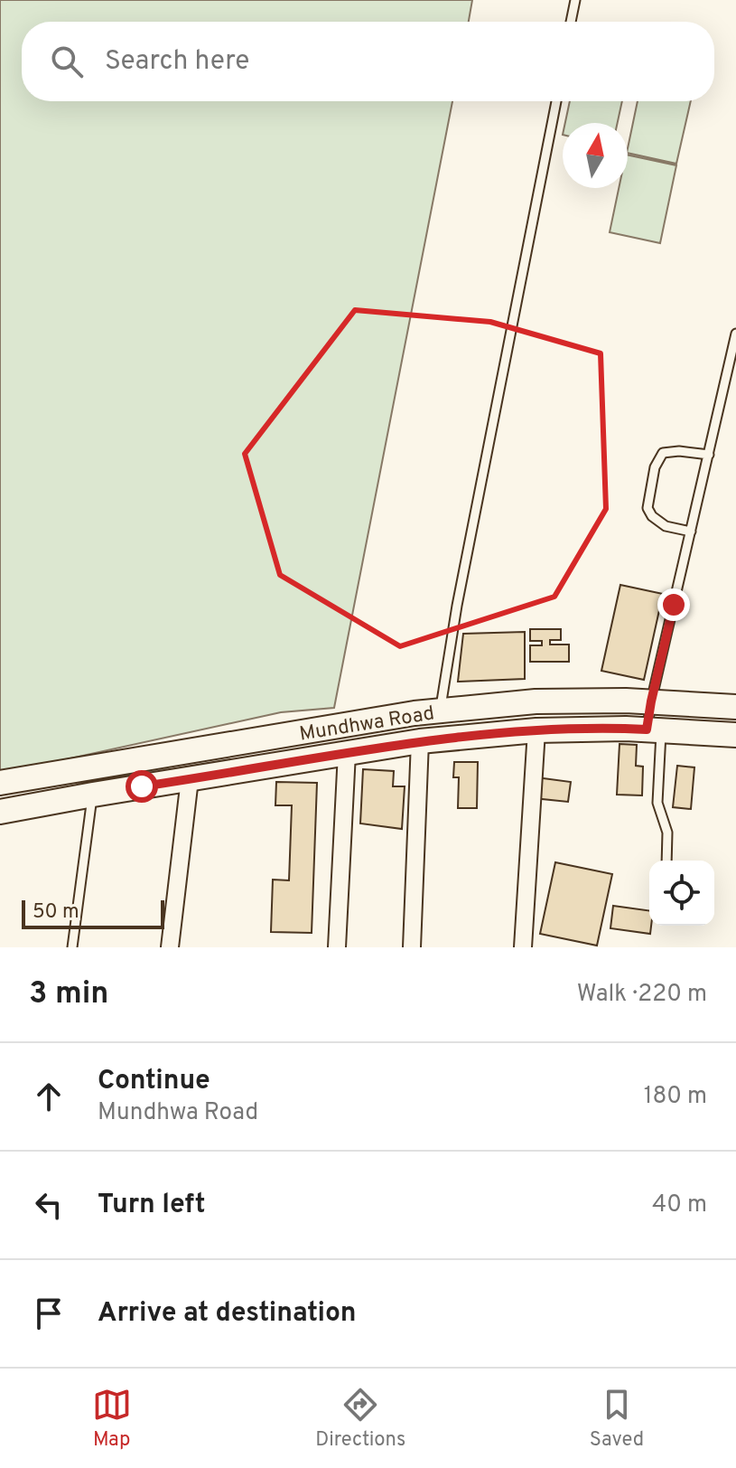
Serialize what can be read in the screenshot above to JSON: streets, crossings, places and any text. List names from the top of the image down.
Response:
{
  "streets": {
    "main road": ["Mundhwa Road"]
  },
  "scale_bar": "50 m",
  "north": "top",
  "page": {
    "search": "Search here",
    "scale": "50 m",
    "heading": ["3 min", "Walk · 220 m"],
    "list": [
      ["Continue", "Mundhwa Road", "180 m"],
      ["Turn left", "40 m"],
      "Arrive at destination"
    ],
    "nav": ["Map", "Directions", "Saved"]
  }
}
